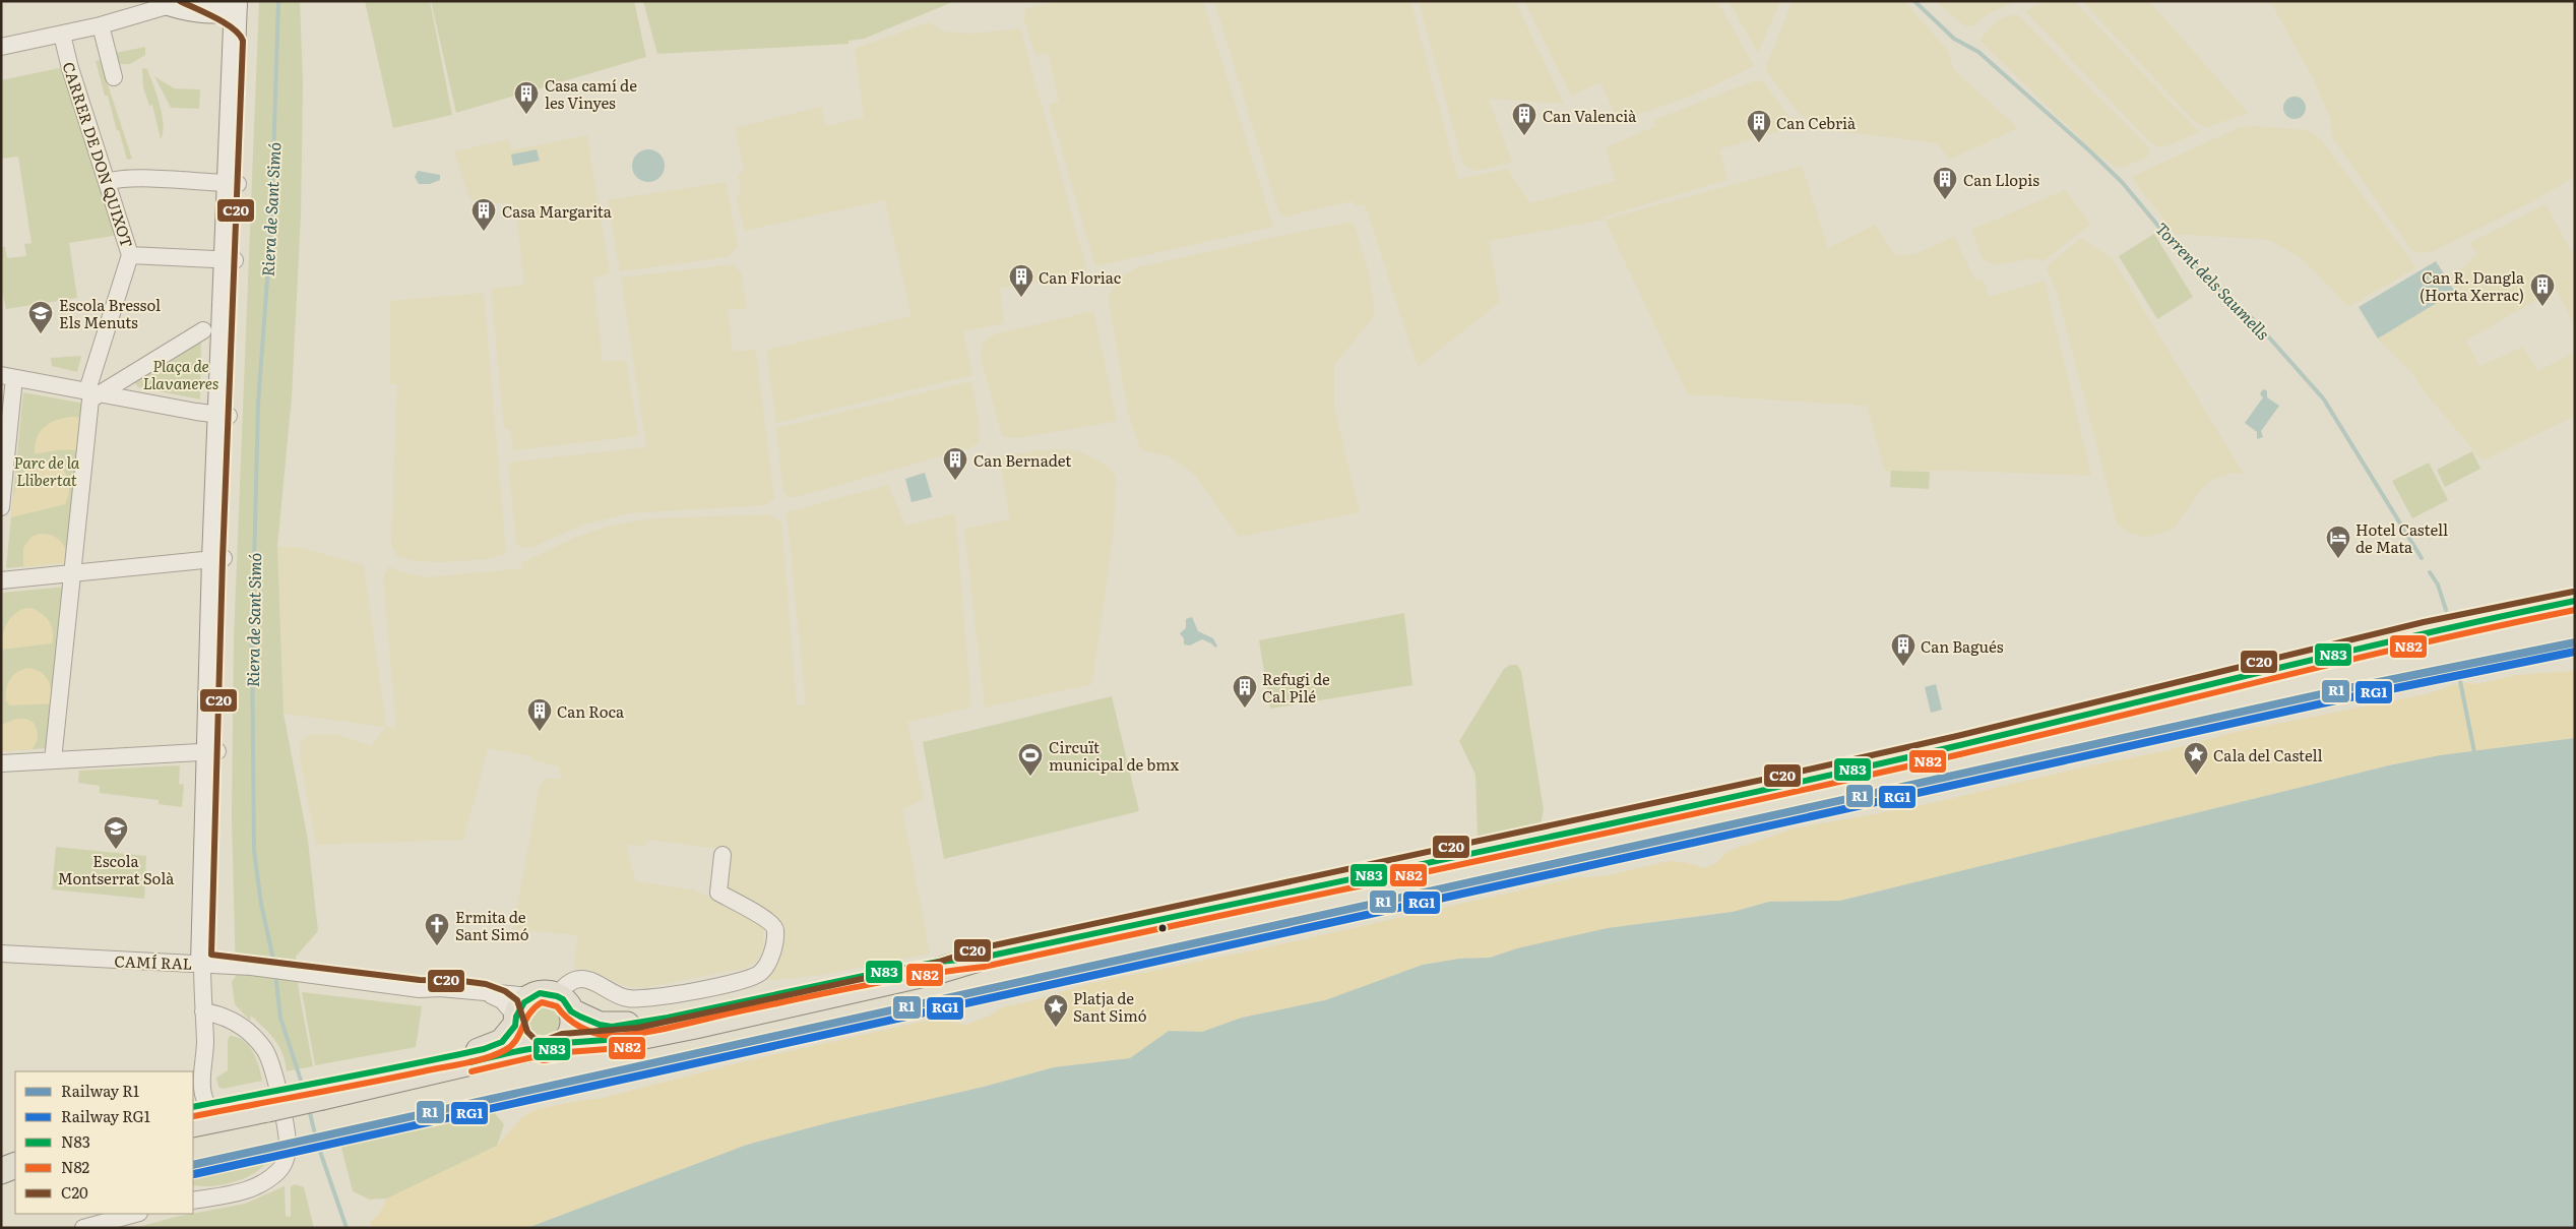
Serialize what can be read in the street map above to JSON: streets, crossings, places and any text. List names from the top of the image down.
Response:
{
  "streets": {
    "street": ["CARRER DE DON QUIXOT", "CAMÍ RAL"]
  },
  "water": ["Riera de Sant Simó", "Torrent dels Saumells"],
  "parks": ["Plaça de Llavaneres", "Parc de la Llibertat"],
  "places": {
    "building": [
      "Casa camí de les Vinyes",
      "Can Valencià",
      "Can Cebrià",
      "Can Llopis",
      "Casa Margarita",
      "Can Floriac",
      "Can R. Dangla (Horta Xerrac)",
      "Can Bernadet",
      "Can Bagués",
      "Refugi de Cal Pilé",
      "Can Roca"
    ],
    "school or university": ["Escola Bressol Els Menuts", "Escola Montserrat Solà"],
    "hotel": ["Hotel Castell de Mata"],
    "place": ["Cala del Castell", "Platja de Sant Simó"],
    "sports": ["Circuït municipal de bmx"],
    "church": ["Ermita de Sant Simó"]
  },
  "lines": [
    "transit line C20",
    "transit line N83",
    "transit line N82",
    "rail line R1",
    "rail line RG1"
  ],
  "legend": [
    "Railway R1",
    "Railway RG1",
    "N83",
    "N82",
    "C20"
  ]
}
